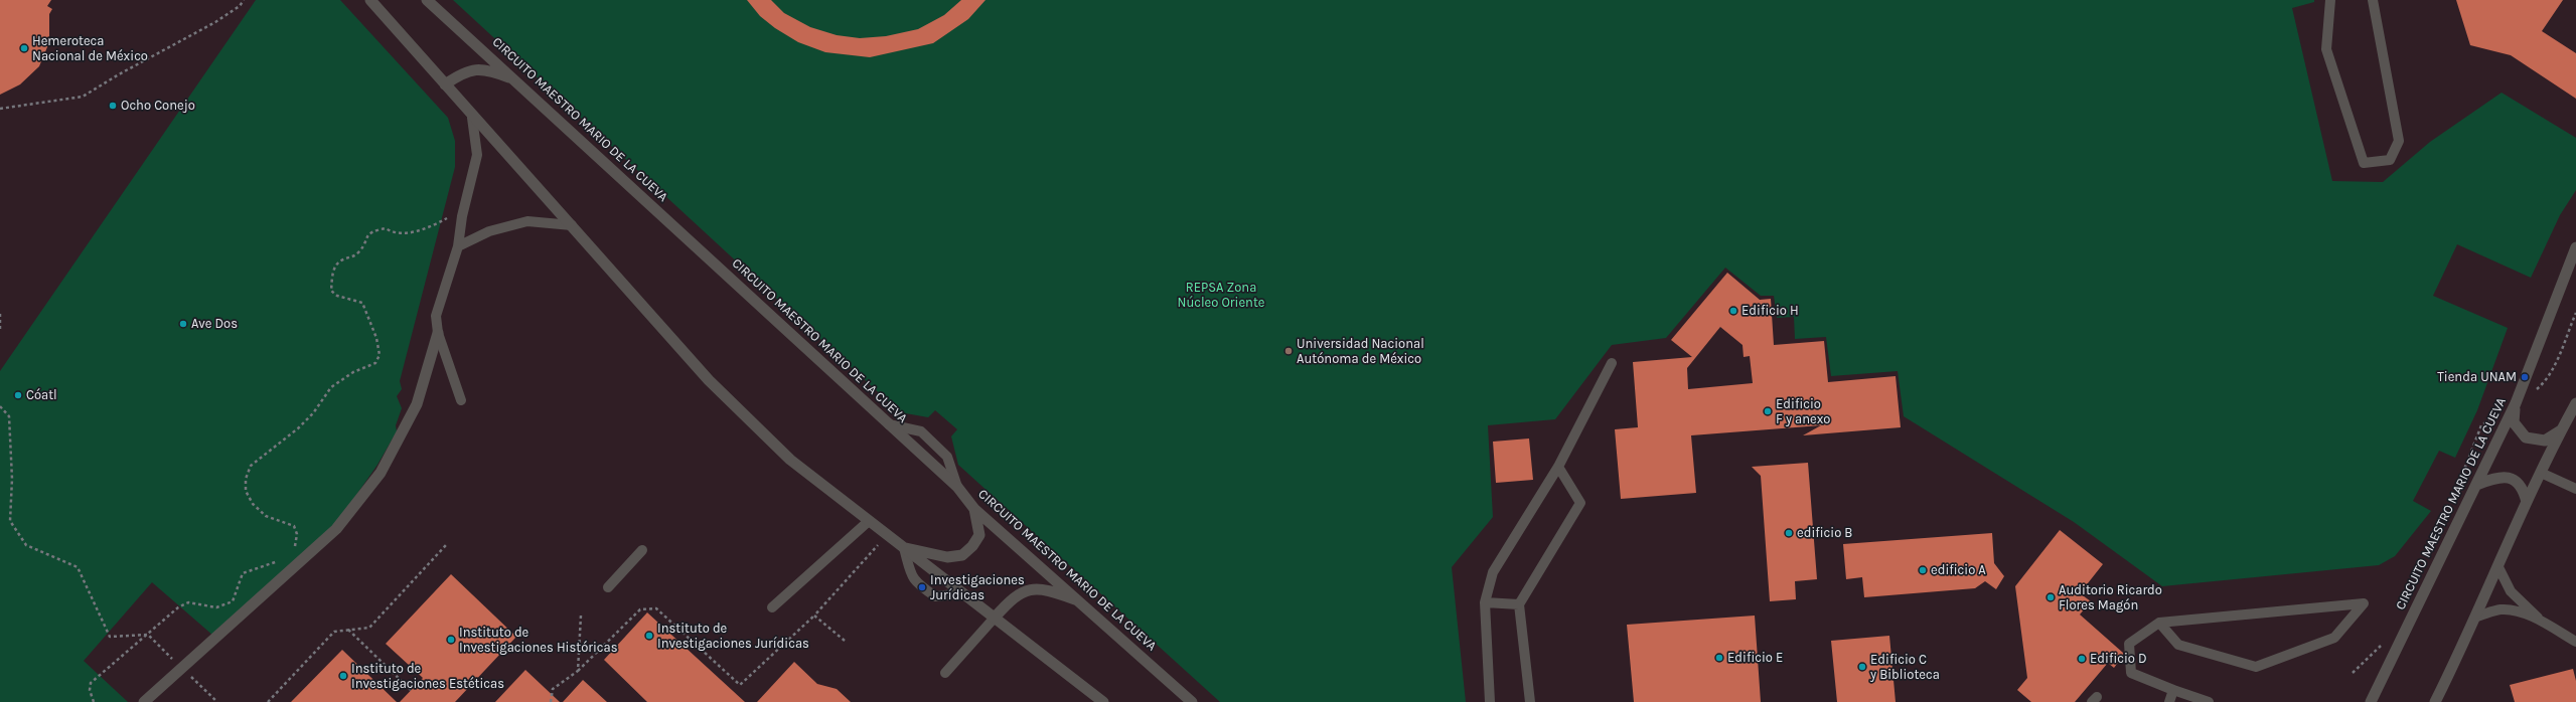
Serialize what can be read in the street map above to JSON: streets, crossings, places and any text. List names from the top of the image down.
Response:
{
  "streets": {
    "street": ["CIRCUITO MAESTRO MARIO DE LA CUEVA"]
  },
  "parks": ["REPSA Zona Núcleo Oriente"],
  "places": [
    "Hemeroteca Nacional de México",
    "Ocho Conejo",
    "Edificio H",
    "Ave Dos",
    "Universidad Nacional Autónoma de México",
    "Tienda UNAM",
    "Cóatl",
    "Edificio F y anexo",
    "edificio B",
    "edificio A",
    "Investigaciones Jurídicas",
    "Auditorio Ricardo Flores Magón",
    "Instituto de Investigaciones Jurídicas",
    "Instituto de Investigaciones Históricas",
    "Edificio E",
    "Edificio D",
    "Edificio C y Biblioteca",
    "Instituto de Investigaciones Estéticas"
  ]
}
